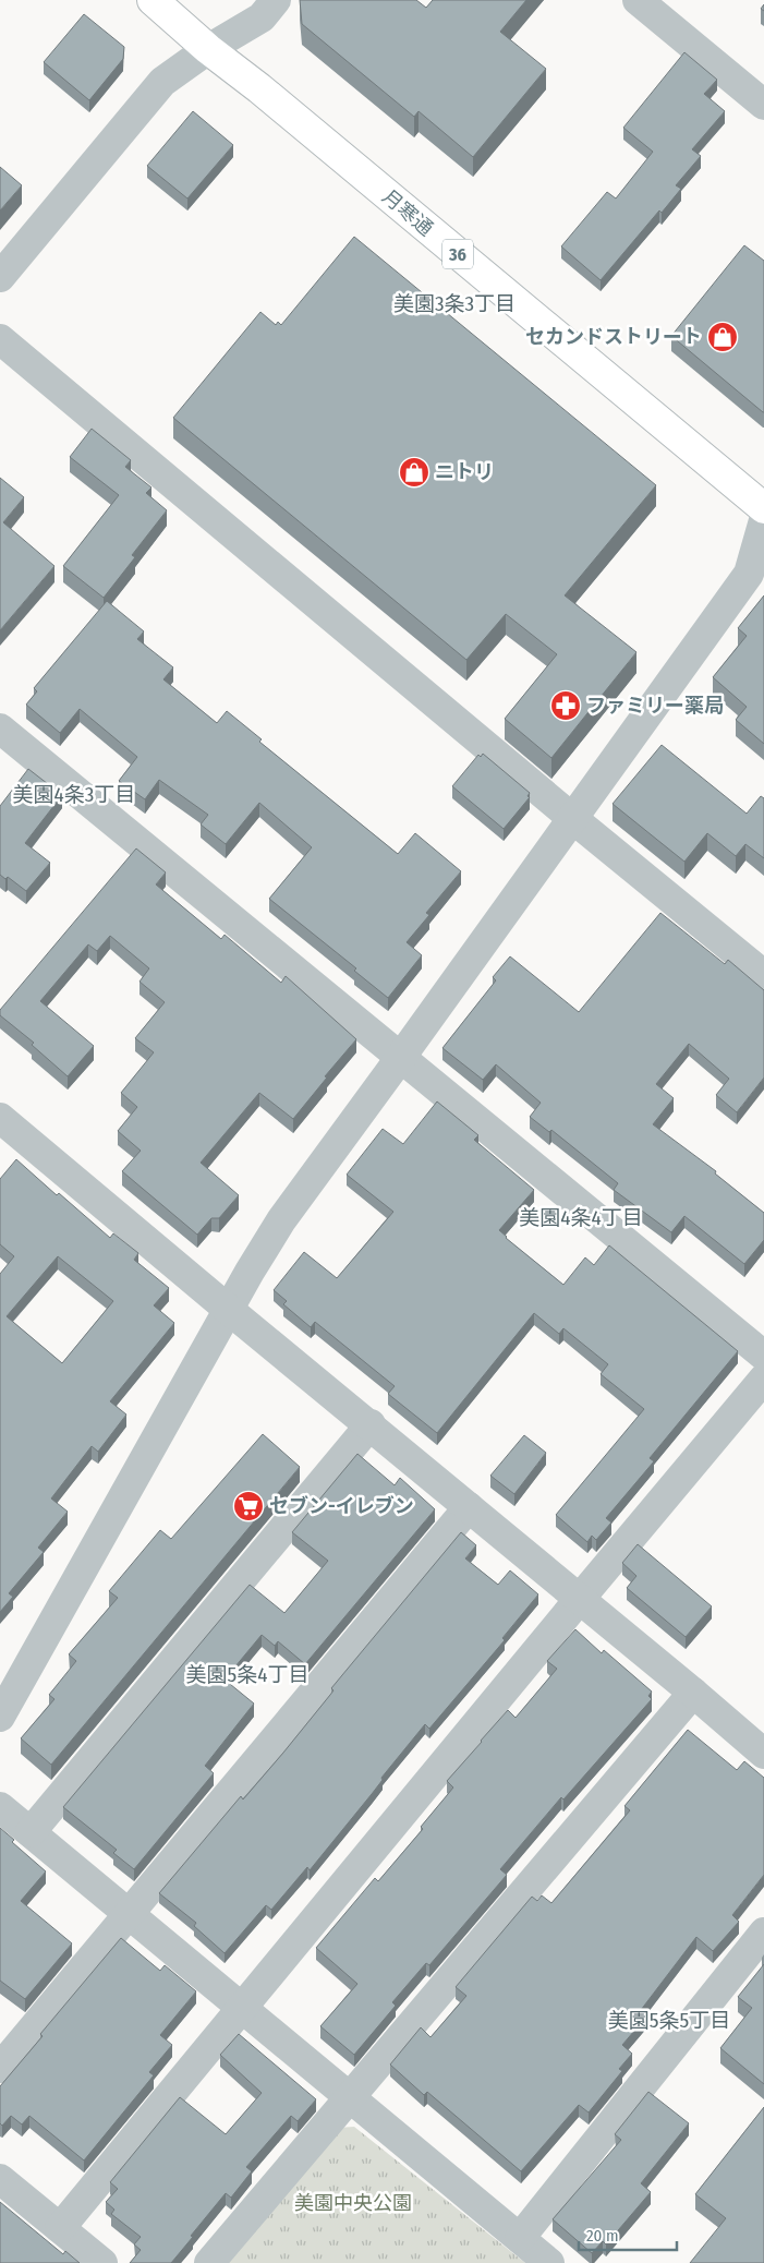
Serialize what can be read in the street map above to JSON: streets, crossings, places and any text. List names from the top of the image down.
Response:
{
  "streets": {
    "highway": ["月寒通", "36"]
  },
  "districts": [
    "美園3条3丁目",
    "美園4条3丁目",
    "美園4条4丁目",
    "美園5条4丁目",
    "美園5条5丁目"
  ],
  "parks": ["美園中央公園"],
  "places": {
    "shop": ["セカンドストリート", "ニトリ"],
    "pharmacy": ["ファミリー薬局"],
    "supermarket": ["セブン-イレブン"]
  },
  "scale_bar": "20 m"
}
